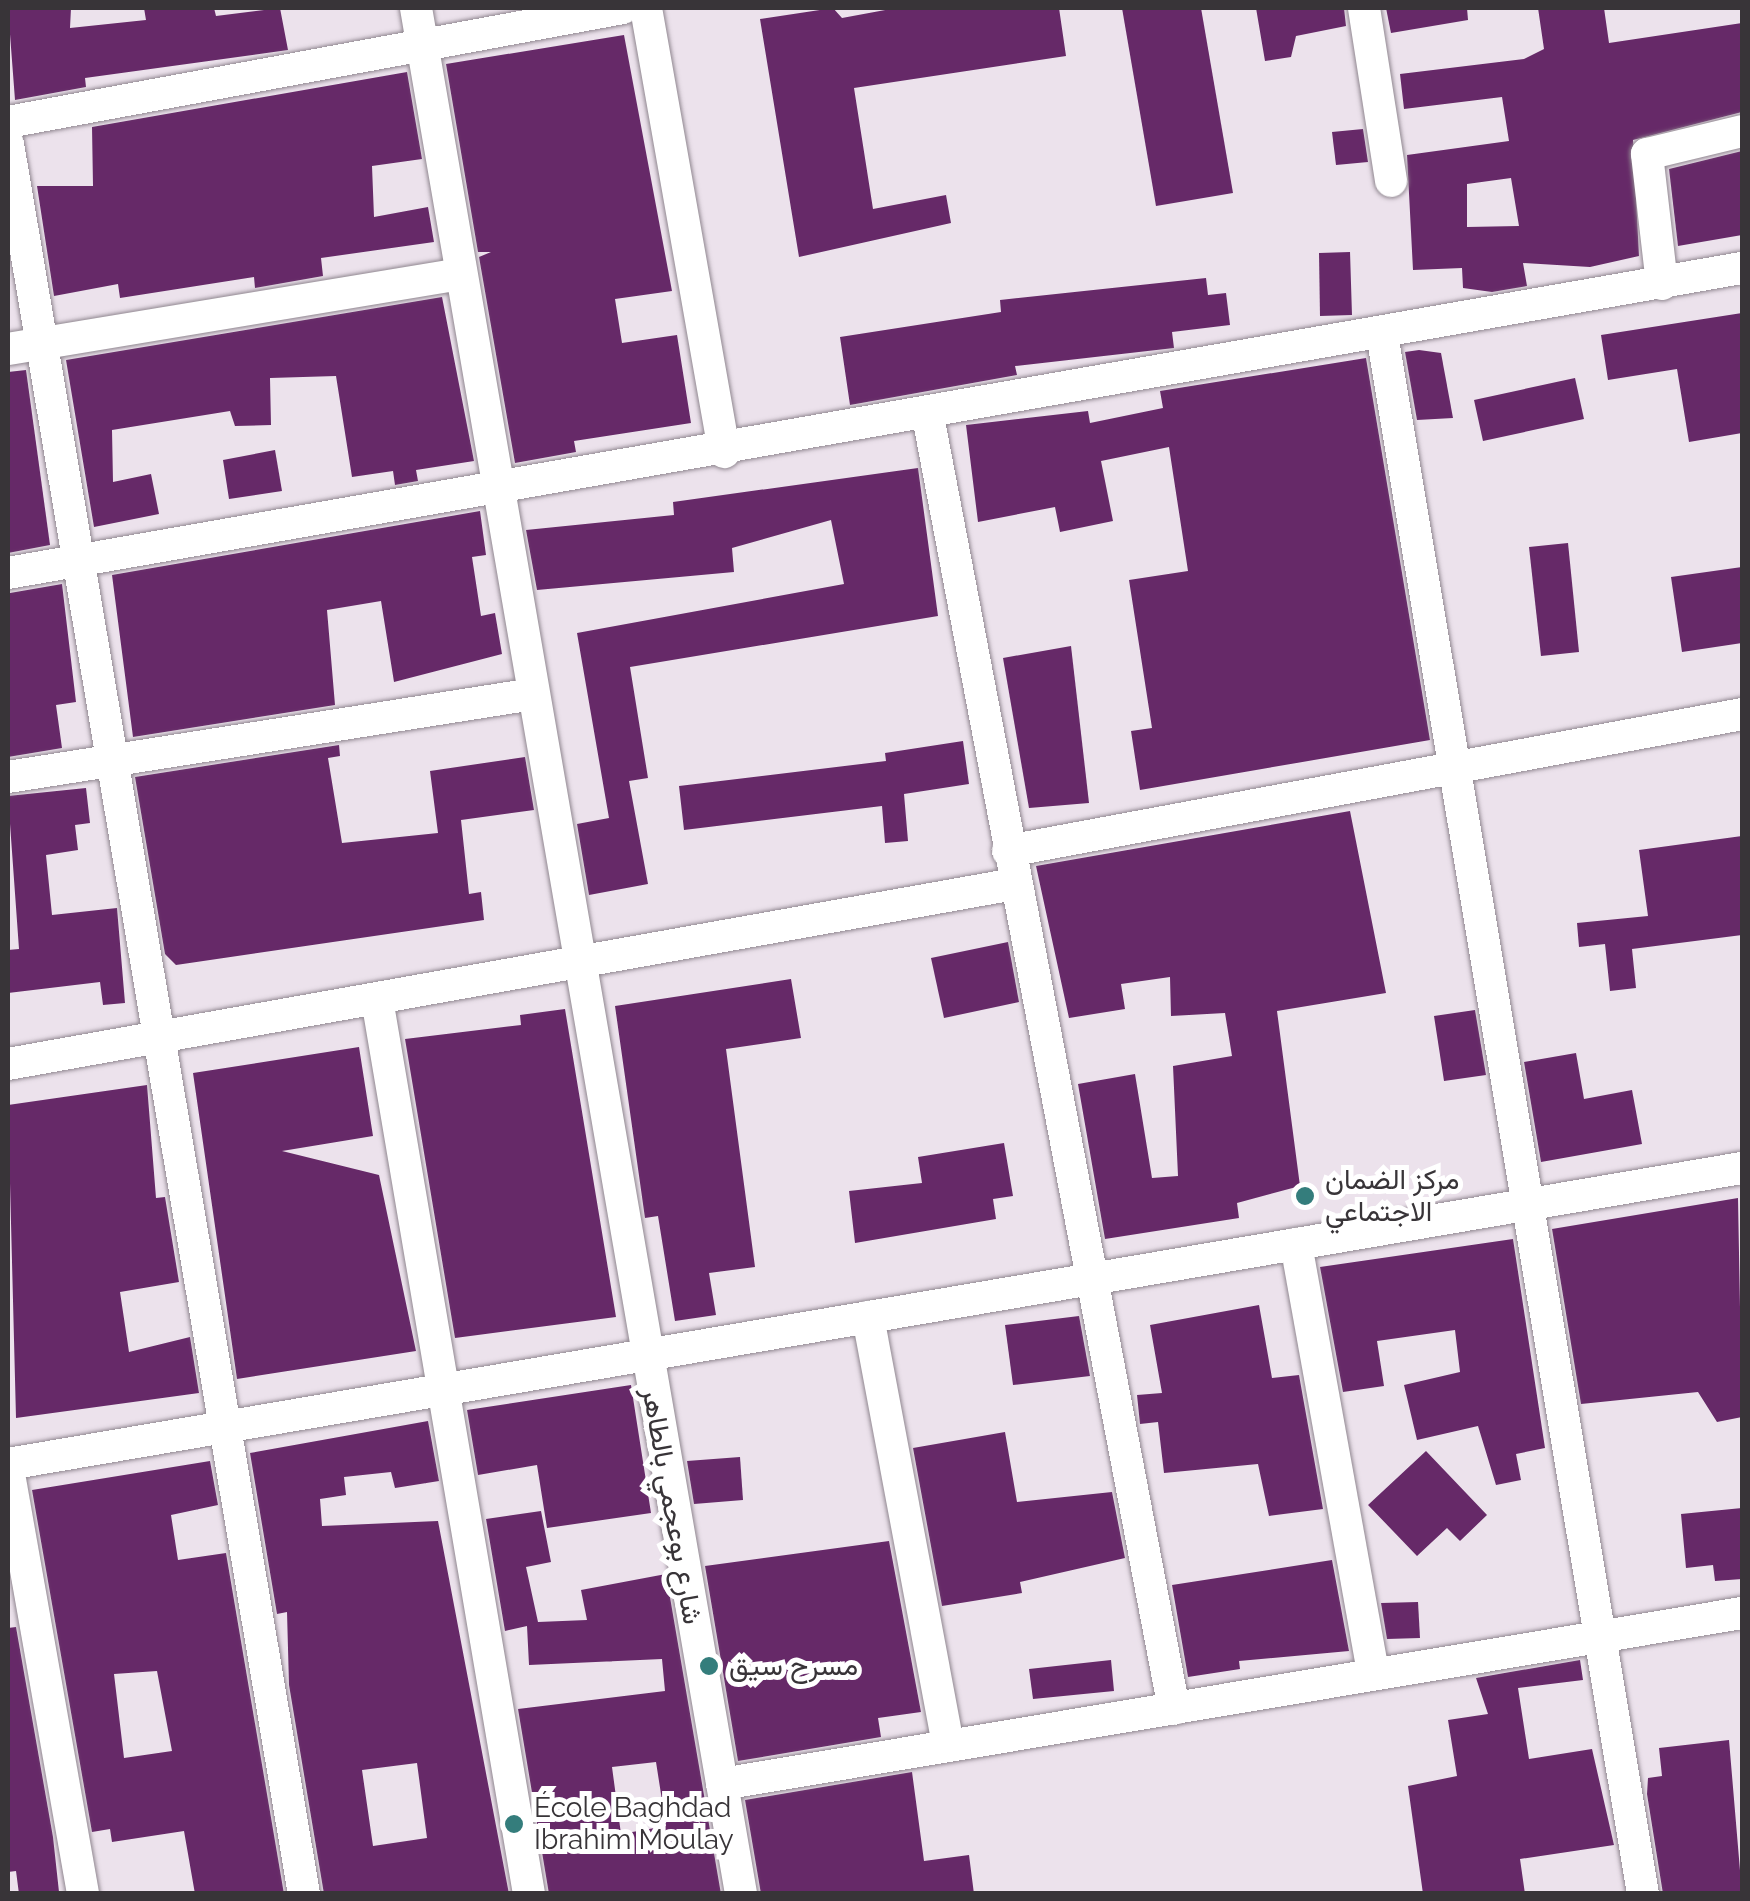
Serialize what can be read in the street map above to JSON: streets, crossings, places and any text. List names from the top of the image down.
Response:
{
  "streets": {
    "street": ["شارع بوعجمي بالطاهر"]
  },
  "places": ["مركز الضمان الاجتماعي", "مسرح سيق", "École Baghdad Ibrahim Moulay"]
}
